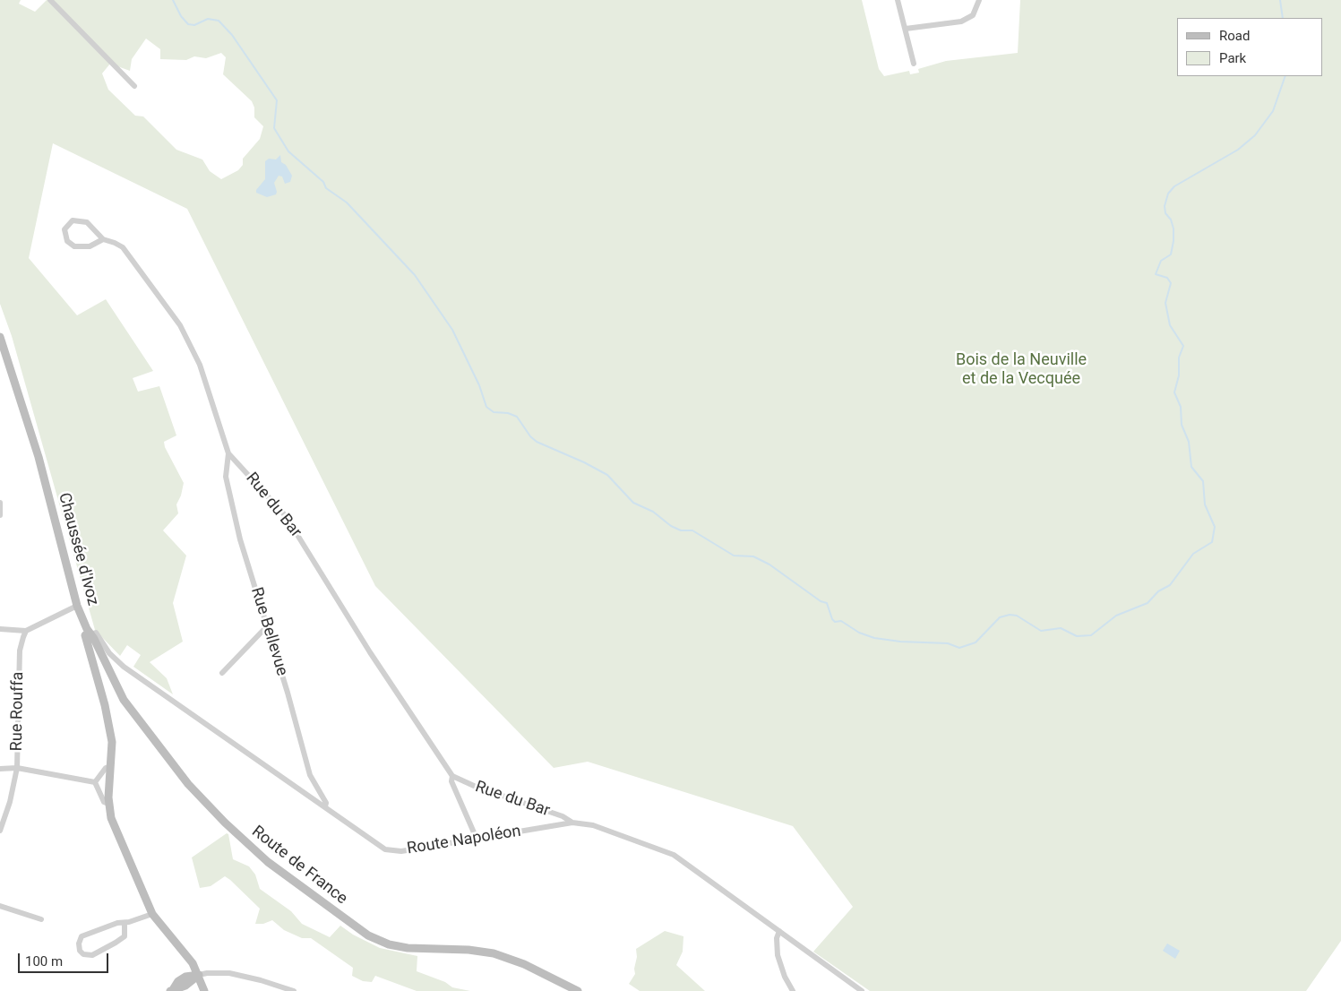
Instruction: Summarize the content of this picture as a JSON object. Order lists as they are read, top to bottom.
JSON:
{
  "streets": {
    "main road": ["Chaussée d'Ivoz", "Route de France"],
    "street": [
      "Rue du Bar",
      "Rue Bellevue",
      "Rue Rouffa",
      "Route Napoléon"
    ]
  },
  "crossings": [
    ["Rue du Bar", "Rue Bellevue"],
    ["Rue du Bar", "Route Napoléon"],
    ["Chaussée d'Ivoz", "Rue Rouffa"],
    ["Chaussée d'Ivoz", "Route Napoléon"],
    ["Chaussée d'Ivoz", "Route de France"],
    ["Rue Bellevue", "Route Napoléon"],
    ["Route Napoléon", "Route de France"]
  ],
  "parks": ["Bois de la Neuville et de la Vecquée"],
  "legend": ["Road", "Park"],
  "scale_bar": "100 m"
}
